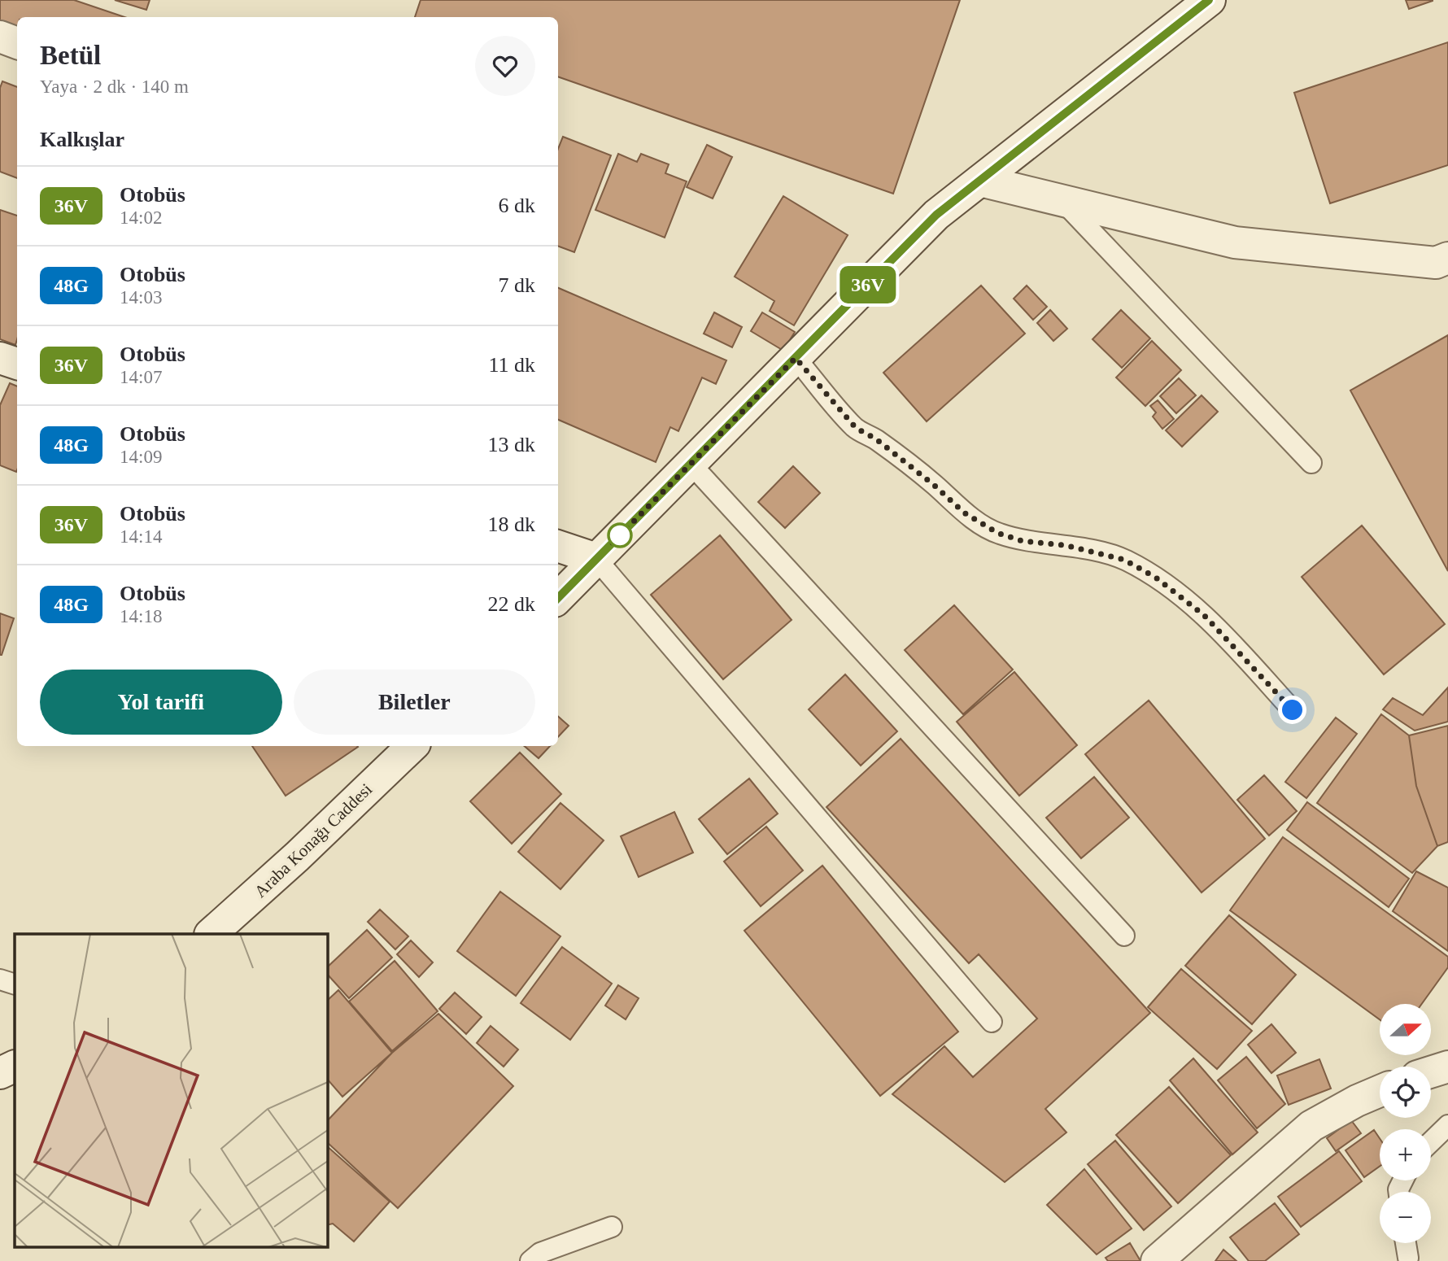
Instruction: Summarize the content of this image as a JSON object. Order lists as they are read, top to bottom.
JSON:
{
  "streets": {
    "main road": ["Araba Konağı Caddesi"]
  },
  "lines": ["bus line 36V"],
  "north": "right",
  "page": {
    "on_map": "36V",
    "heading": [
      ["Betül", "Yaya · 2 dk · 140 m"],
      "Kalkışlar"
    ],
    "list": [
      {
        "mark": "36V",
        "name": "Otobüs",
        "note": "14:02",
        "value": "6 dk"
      },
      {
        "mark": "48G",
        "name": "Otobüs",
        "note": "14:03",
        "value": "7 dk"
      },
      {
        "mark": "36V",
        "name": "Otobüs",
        "note": "14:07",
        "value": "11 dk"
      },
      {
        "mark": "48G",
        "name": "Otobüs",
        "note": "14:09",
        "value": "13 dk"
      },
      {
        "mark": "36V",
        "name": "Otobüs",
        "note": "14:14",
        "value": "18 dk"
      },
      {
        "mark": "48G",
        "name": "Otobüs",
        "note": "14:18",
        "value": "22 dk"
      }
    ],
    "buttons": ["Yol tarifi", "Biletler"],
    "map_buttons": ["+", "−"]
  }
}
